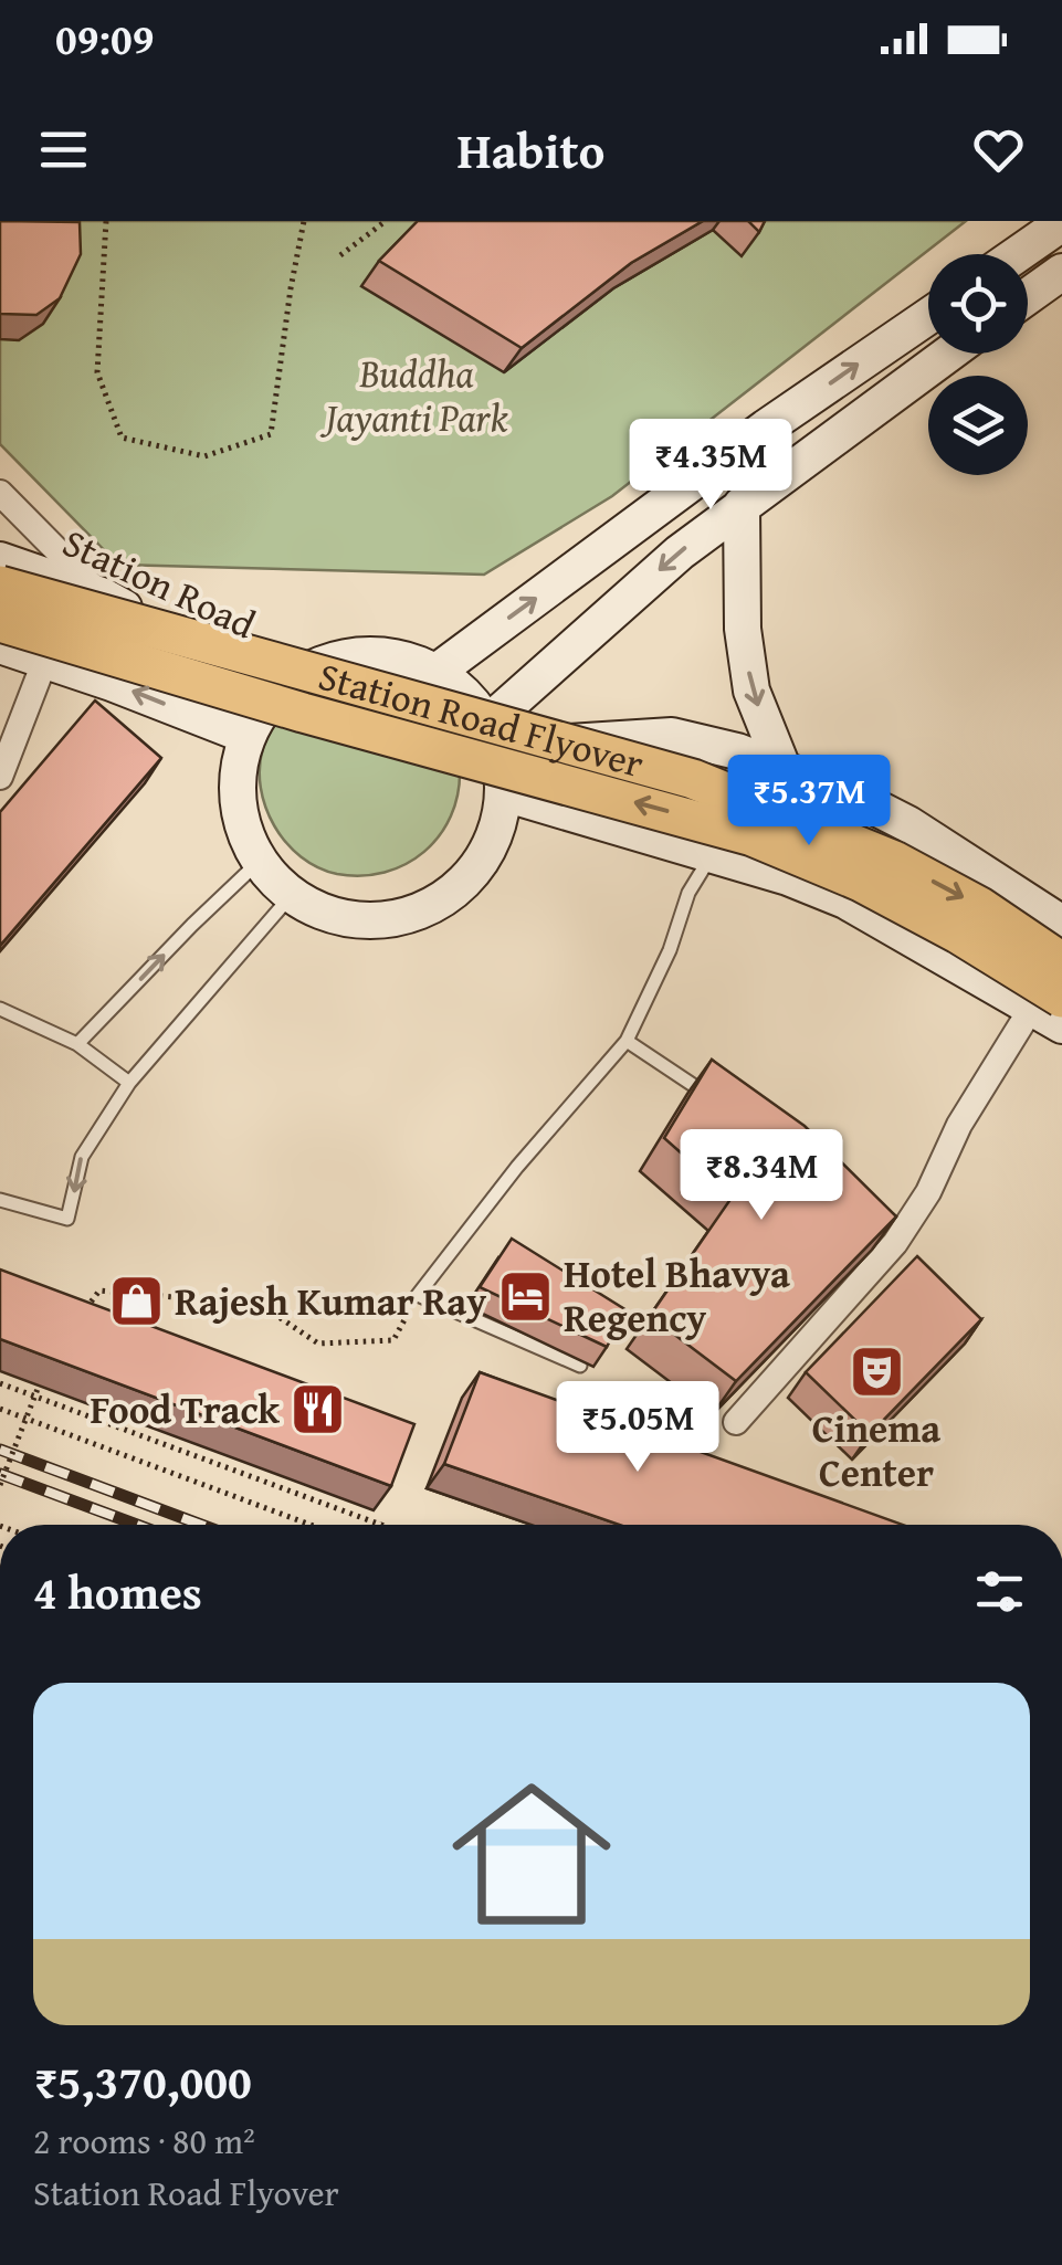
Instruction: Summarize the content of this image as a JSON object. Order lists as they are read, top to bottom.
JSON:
{
  "streets": {
    "main road": ["Station Road", "Station Road Flyover"]
  },
  "parks": ["Buddha Jayanti Park"],
  "places": {
    "hotel": ["Hotel Bhavya Regency"],
    "shop": ["Rajesh Kumar Ray"],
    "theatre": ["Cinema Center"],
    "restaurant": ["Food Track"]
  },
  "page": {
    "status": "09:09",
    "header": "Habito",
    "price": [
      "₹4.35M",
      "₹5.37M",
      "₹8.34M",
      "₹5.05M"
    ],
    "heading": "4 homes",
    "list": [
      {
        "name": "₹5,370,000",
        "note": "2 rooms · 80 m² · Station Road Flyover"
      }
    ]
  }
}
